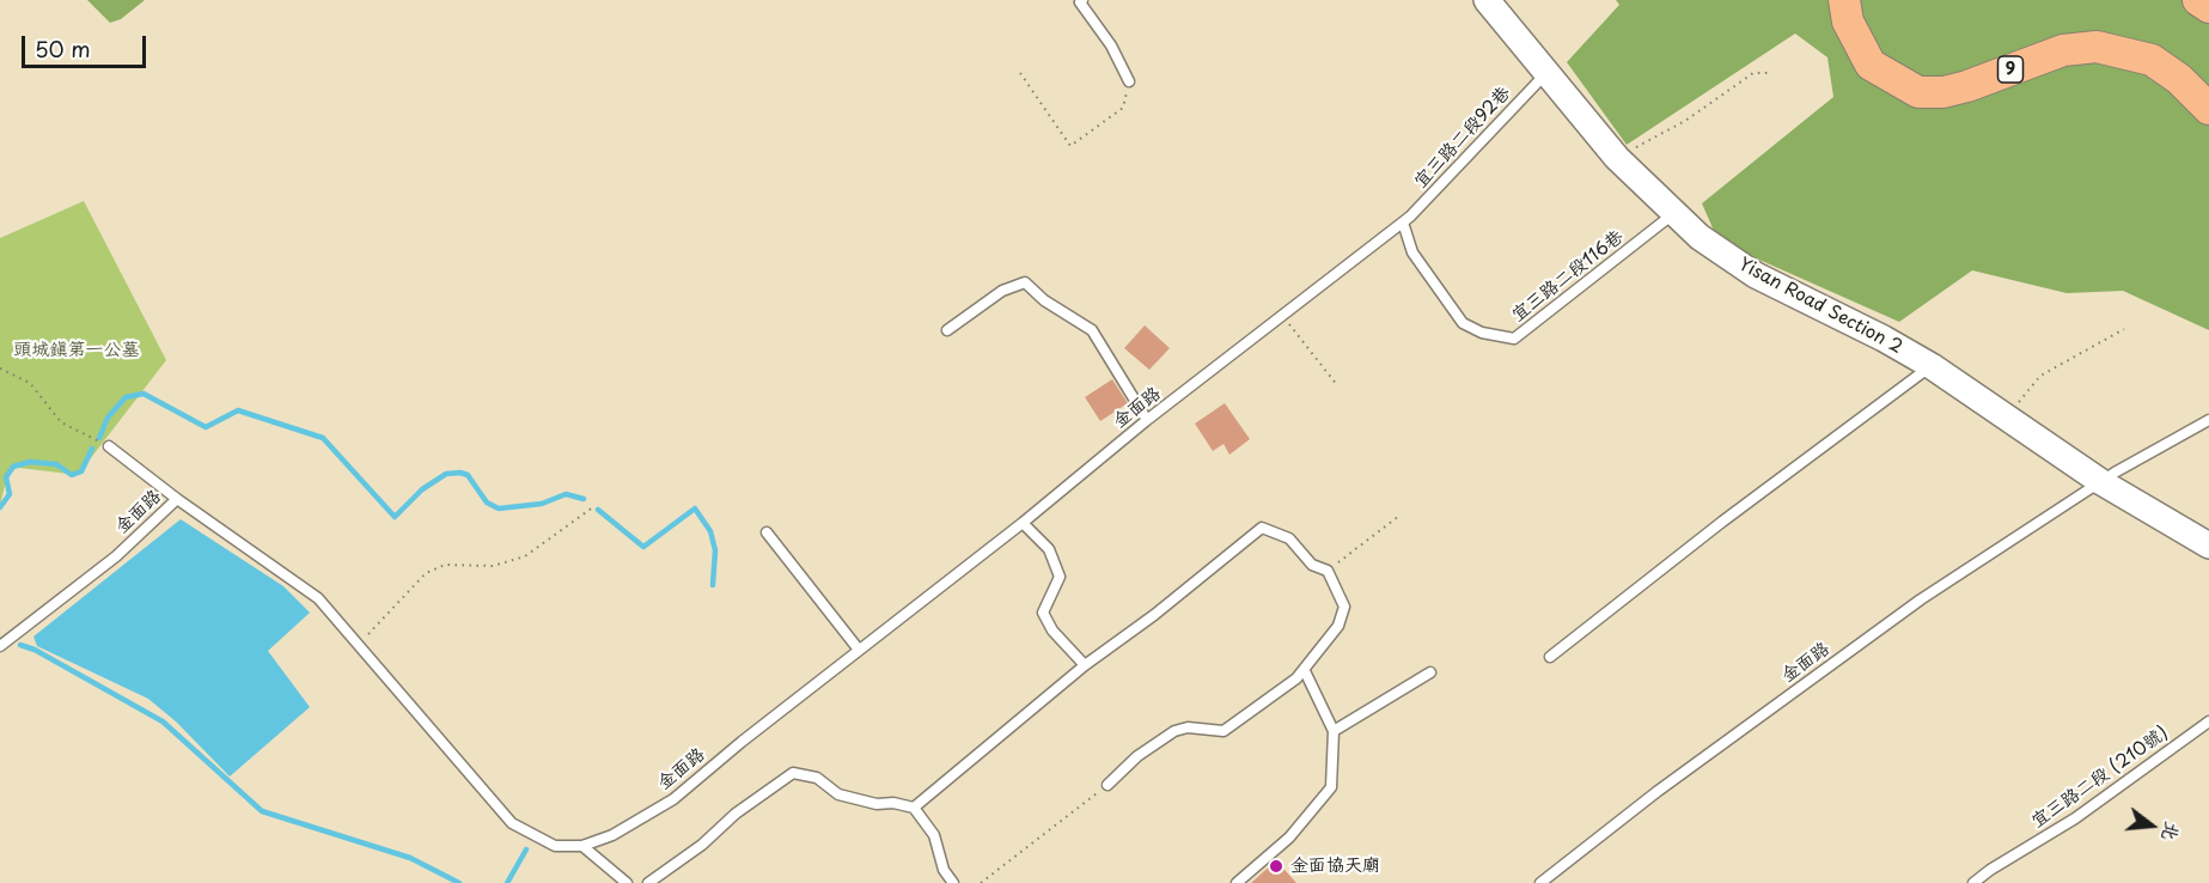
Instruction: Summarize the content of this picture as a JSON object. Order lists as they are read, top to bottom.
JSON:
{
  "streets": {
    "main road": ["9"],
    "street": ["Yisan Road Section 2"],
    "lane": [
      "宜三路二段92巷",
      "宜三路二段116巷",
      "金面路",
      "宜三路二段 (210號)"
    ]
  },
  "crossings": [
    ["宜三路二段92巷", "宜三路二段116巷"],
    ["宜三路二段92巷", "Yisan Road Section 2"],
    ["宜三路二段92巷", "金面路"],
    ["宜三路二段116巷", "Yisan Road Section 2"],
    ["宜三路二段116巷", "金面路"],
    ["Yisan Road Section 2", "金面路"]
  ],
  "parks": ["頭城鎮第一公墓"],
  "places": ["金面協天廟"],
  "scale_bar": "50 m",
  "north": "right"
}
